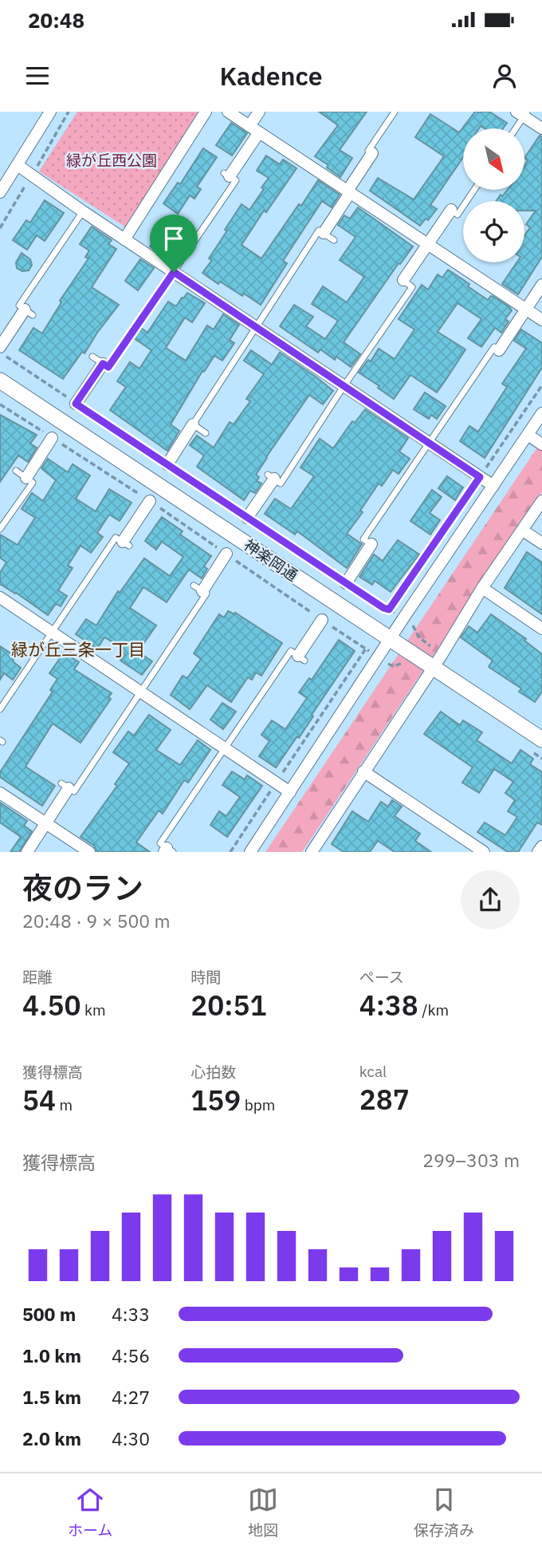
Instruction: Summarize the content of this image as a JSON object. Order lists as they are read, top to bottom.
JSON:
{
  "streets": {
    "street": ["神楽岡通"]
  },
  "districts": ["緑が丘三条一丁目"],
  "parks": ["緑が丘西公園"],
  "north": "bottom right",
  "page": {
    "status": "20:48",
    "header": "Kadence",
    "heading": ["夜のラン", "20:48 · 9 × 500 m"],
    "stats": [
      ["距離", "4.50 km"],
      ["時間", "20:51"],
      ["ペース", "4:38 /km"],
      ["獲得標高", "54 m"],
      ["心拍数", "159 bpm"],
      ["kcal", "287"]
    ],
    "chart": ["獲得標高", "299–303 m"],
    "list": [
      {
        "name": "500 m",
        "note": "4:33"
      },
      {
        "name": "1.0 km",
        "note": "4:56"
      },
      {
        "name": "1.5 km",
        "note": "4:27"
      },
      {
        "name": "2.0 km",
        "note": "4:30"
      }
    ],
    "tabs": ["ホーム", "地図", "保存済み"]
  }
}
